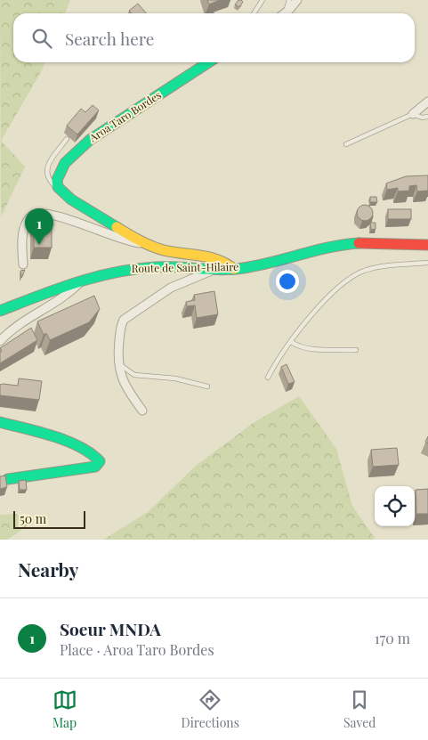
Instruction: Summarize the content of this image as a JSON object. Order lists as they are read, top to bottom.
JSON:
{
  "streets": {
    "street": ["Aroa Taro Bordes", "Route de Saint-Hilaire"]
  },
  "scale_bar": "50 m",
  "page": {
    "search": "Search here",
    "pins": "1",
    "scale": "50 m",
    "heading": "Nearby",
    "list": [
      {
        "mark": "1",
        "name": "Soeur MNDA",
        "note": "Place · Aroa Taro Bordes",
        "value": "170 m"
      }
    ],
    "nav": ["Map", "Directions", "Saved"]
  }
}
